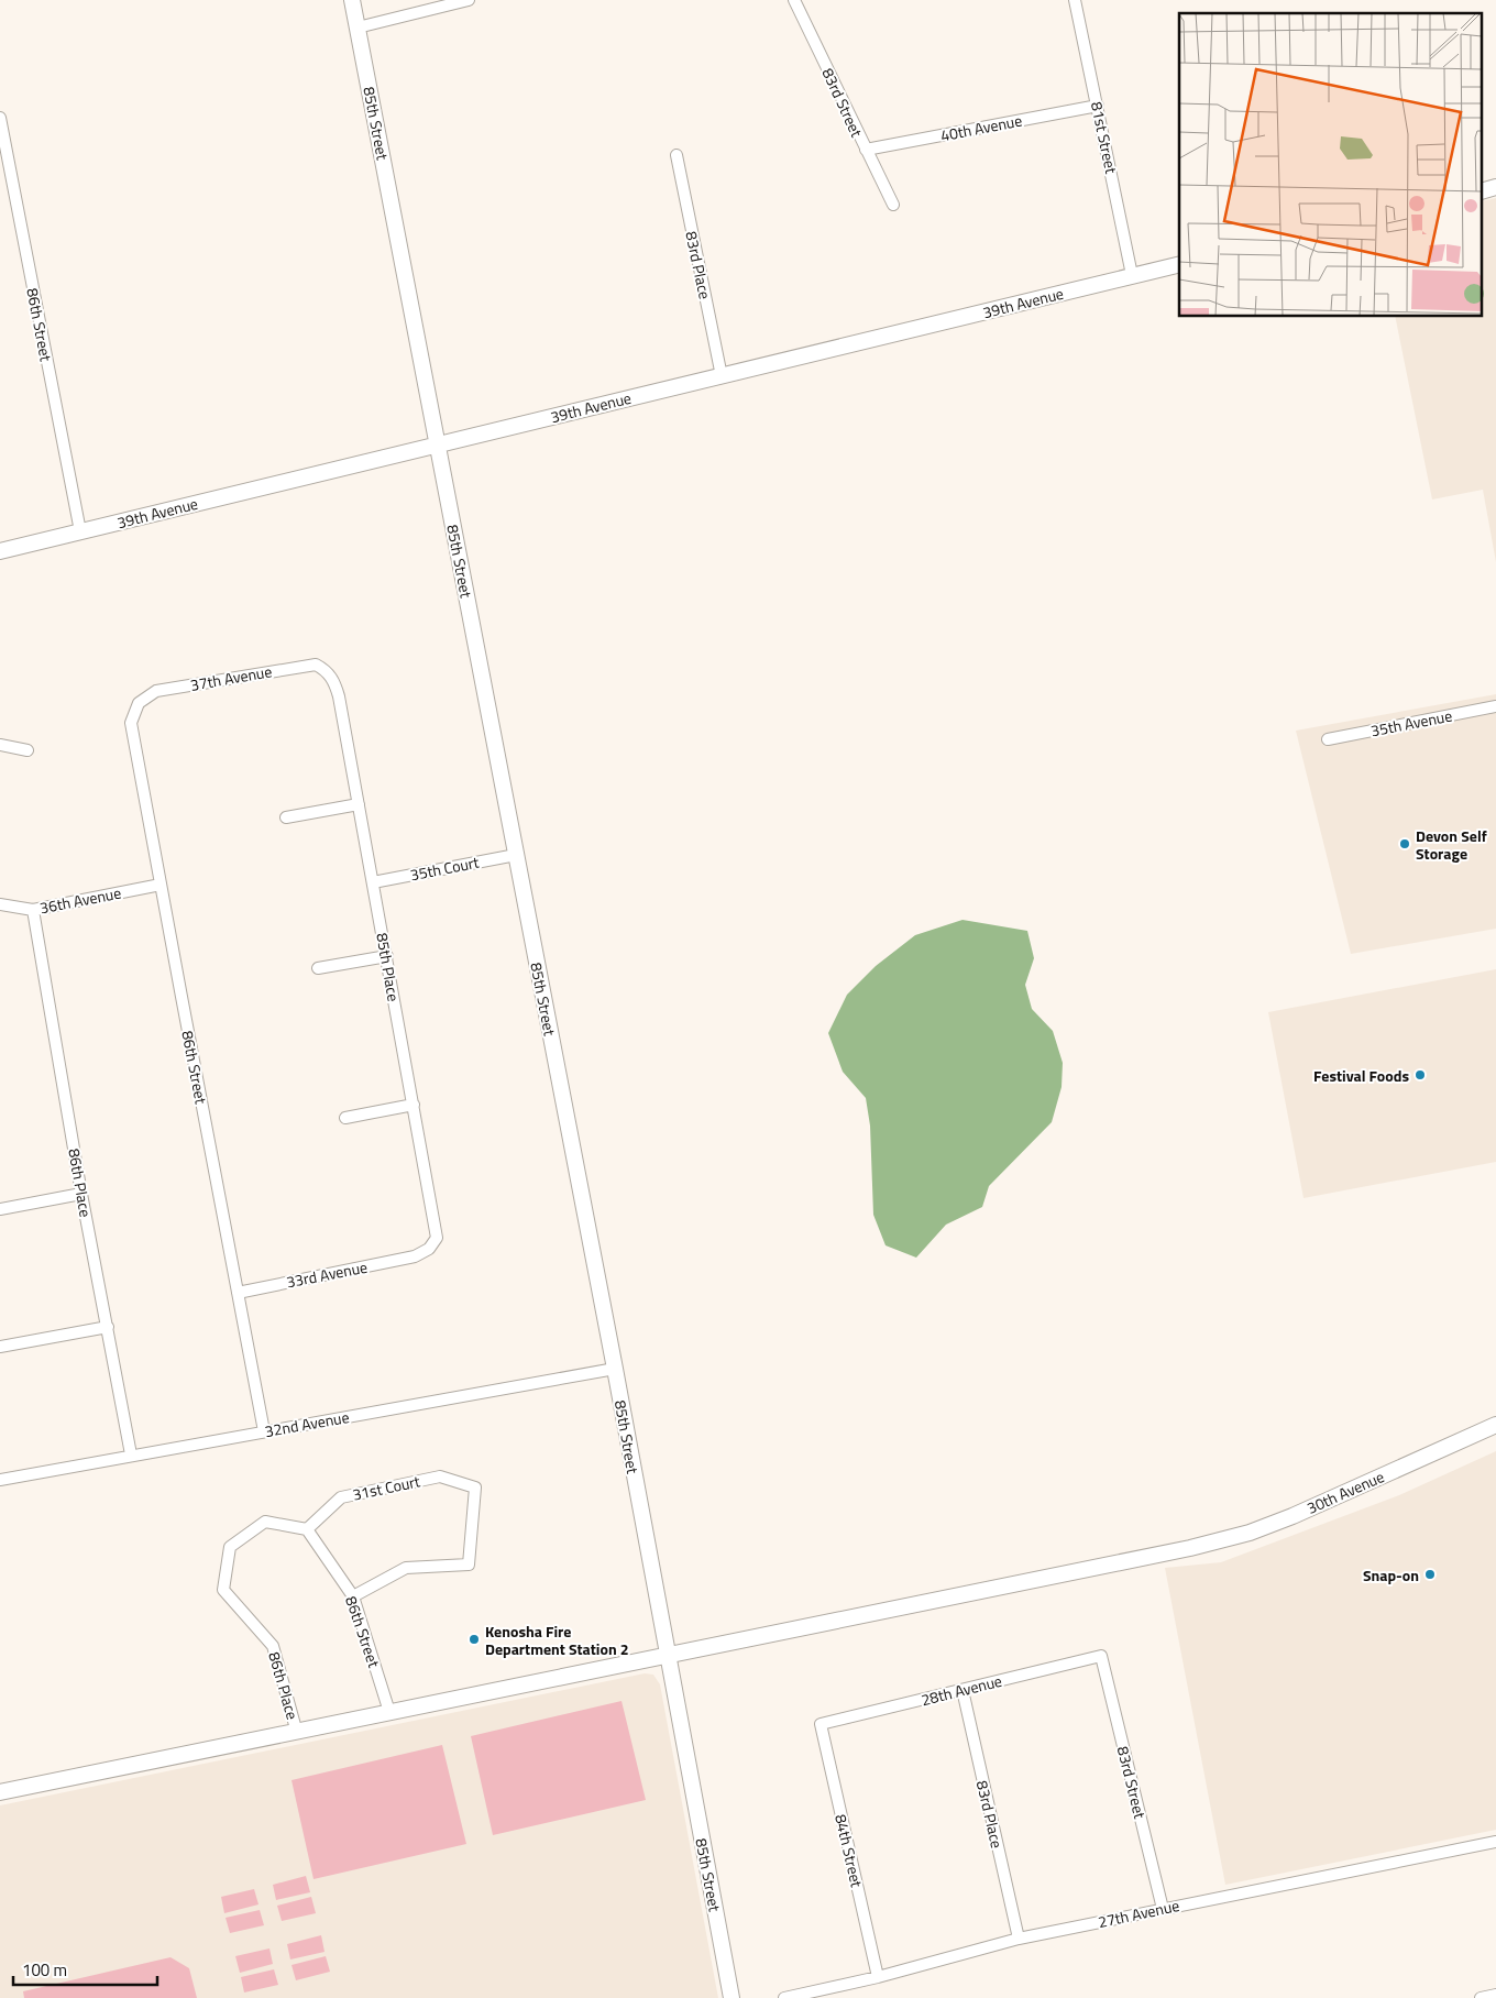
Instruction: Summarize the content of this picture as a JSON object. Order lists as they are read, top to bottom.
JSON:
{
  "streets": {
    "street": [
      "83rd Street",
      "85th Street",
      "40th Avenue",
      "81st Street",
      "83rd Place",
      "39th Avenue",
      "86th Street",
      "37th Avenue",
      "35th Avenue",
      "35th Court",
      "36th Avenue",
      "85th Place",
      "86th Place",
      "33rd Avenue",
      "32nd Avenue",
      "31st Court",
      "30th Avenue",
      "28th Avenue",
      "84th Street",
      "27th Avenue"
    ]
  },
  "crossings": [
    ["83rd Street", "40th Avenue"],
    ["83rd Street", "28th Avenue"],
    ["83rd Street", "27th Avenue"],
    ["85th Street", "39th Avenue"],
    ["85th Street", "35th Court"],
    ["85th Street", "32nd Avenue"],
    ["85th Street", "30th Avenue"],
    ["40th Avenue", "81st Street"],
    ["81st Street", "39th Avenue"],
    ["83rd Place", "39th Avenue"],
    ["83rd Place", "28th Avenue"],
    ["83rd Place", "27th Avenue"],
    ["39th Avenue", "86th Street"],
    ["86th Street", "37th Avenue"],
    ["86th Street", "36th Avenue"],
    ["86th Street", "86th Place"],
    ["86th Street", "33rd Avenue"],
    ["86th Street", "32nd Avenue"],
    ["86th Street", "31st Court"],
    ["86th Street", "30th Avenue"],
    ["37th Avenue", "85th Place"],
    ["35th Court", "85th Place"],
    ["36th Avenue", "86th Place"],
    ["85th Place", "33rd Avenue"],
    ["86th Place", "32nd Avenue"],
    ["86th Place", "31st Court"],
    ["86th Place", "30th Avenue"],
    ["28th Avenue", "84th Street"],
    ["84th Street", "27th Avenue"]
  ],
  "places": [
    "Devon Self Storage",
    "Festival Foods",
    "Snap-on",
    "Kenosha Fire Department Station 2"
  ],
  "scale_bar": "100 m"
}
